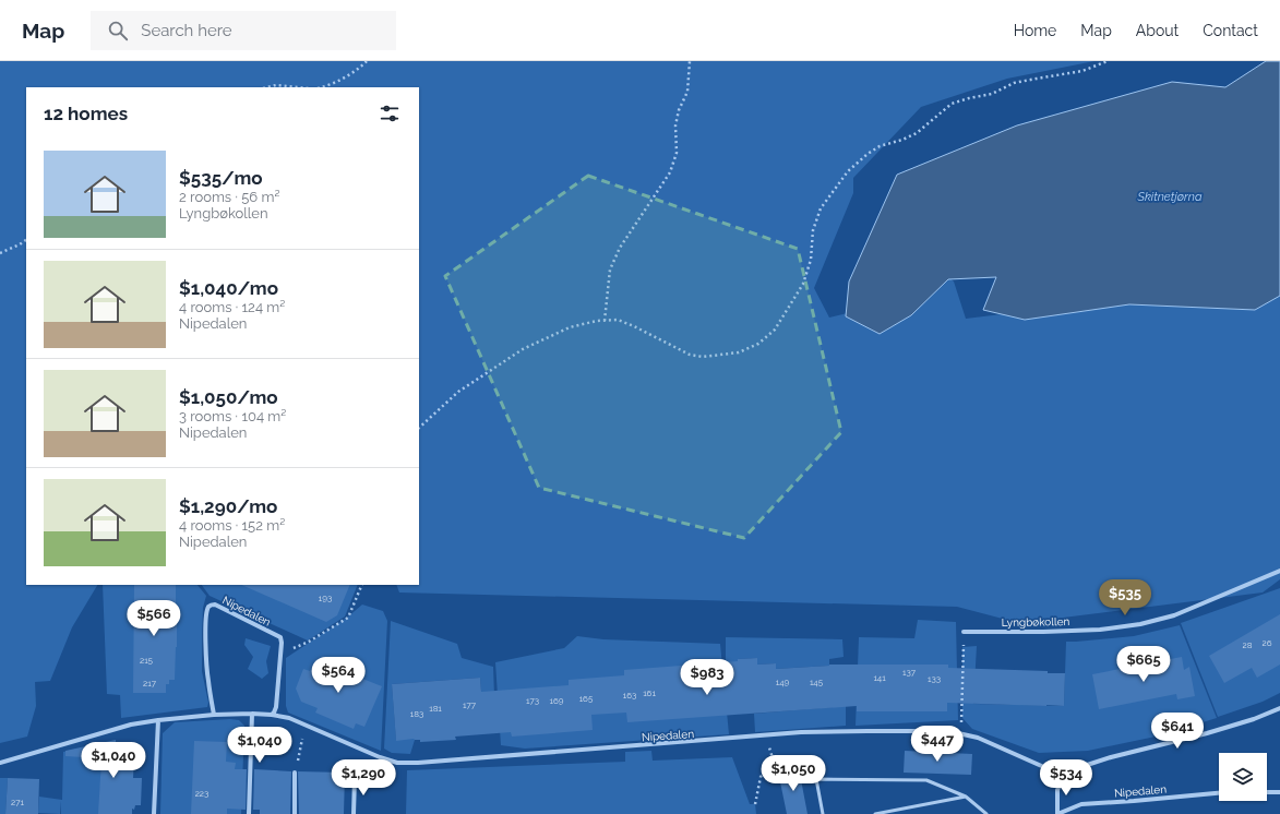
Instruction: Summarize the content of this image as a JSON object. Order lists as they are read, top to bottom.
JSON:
{
  "streets": {
    "street": ["Nipedalen", "Lyngbøkollen"]
  },
  "water": ["Skitnetjørna"],
  "house_numbers": [
    "193",
    "26",
    "28",
    "215",
    "137",
    "141",
    "133",
    "149",
    "145",
    "217",
    "161",
    "163",
    "165",
    "173",
    "169",
    "177",
    "181",
    "183",
    "223",
    "271"
  ],
  "page": {
    "header": "Map",
    "search": "Search here",
    "nav": [
      "Home",
      "Map",
      "About",
      "Contact"
    ],
    "heading": "12 homes",
    "list": [
      {
        "name": "$535/mo",
        "note": "2 rooms · 56 m² · Lyngbøkollen"
      },
      {
        "name": "$1,040/mo",
        "note": "4 rooms · 124 m² · Nipedalen"
      },
      {
        "name": "$1,050/mo",
        "note": "3 rooms · 104 m² · Nipedalen"
      },
      {
        "name": "$1,290/mo",
        "note": "4 rooms · 152 m² · Nipedalen"
      }
    ],
    "price": [
      "$535",
      "$566",
      "$665",
      "$564",
      "$983",
      "$641",
      "$447",
      "$1,040",
      "$1,040",
      "$1,050",
      "$1,290",
      "$534"
    ]
  }
}
